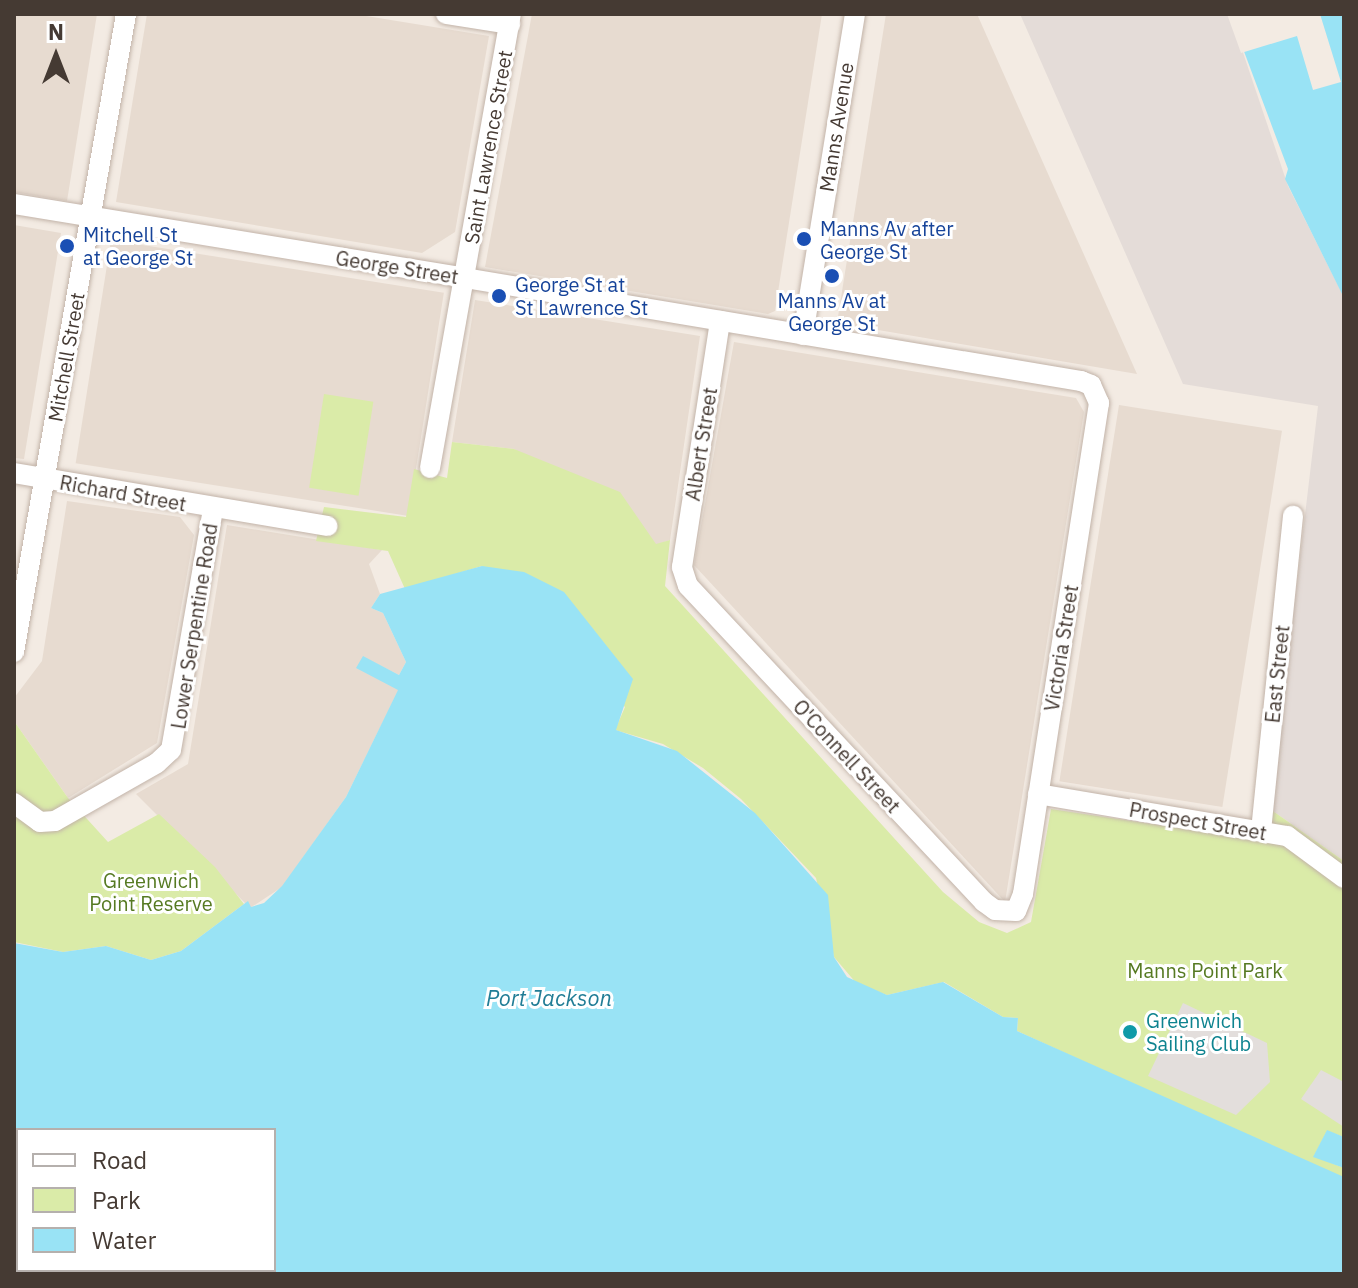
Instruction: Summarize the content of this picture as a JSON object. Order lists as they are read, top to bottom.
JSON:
{
  "streets": {
    "street": [
      "Manns Avenue",
      "Saint Lawrence Street",
      "George Street",
      "Mitchell Street",
      "Albert Street",
      "Richard Street",
      "Lower Serpentine Road",
      "Victoria Street",
      "East Street",
      "O'Connell Street",
      "Prospect Street"
    ]
  },
  "crossings": [
    ["Manns Avenue", "George Street"],
    ["Saint Lawrence Street", "George Street"],
    ["George Street", "Mitchell Street"],
    ["George Street", "Albert Street"],
    ["George Street", "Victoria Street"],
    ["Mitchell Street", "Richard Street"],
    ["Albert Street", "O'Connell Street"],
    ["Richard Street", "Lower Serpentine Road"],
    ["Victoria Street", "O'Connell Street"],
    ["Victoria Street", "Prospect Street"],
    ["East Street", "Prospect Street"]
  ],
  "water": ["Port Jackson"],
  "parks": ["Greenwich Point Reserve", "Manns Point Park"],
  "places": [
    "Manns Av after George St",
    "Mitchell St at George St",
    "Manns Av at George St",
    "George St at St Lawrence St",
    "Greenwich Sailing Club"
  ],
  "legend": ["Road", "Park", "Water"],
  "north": "top"
}
